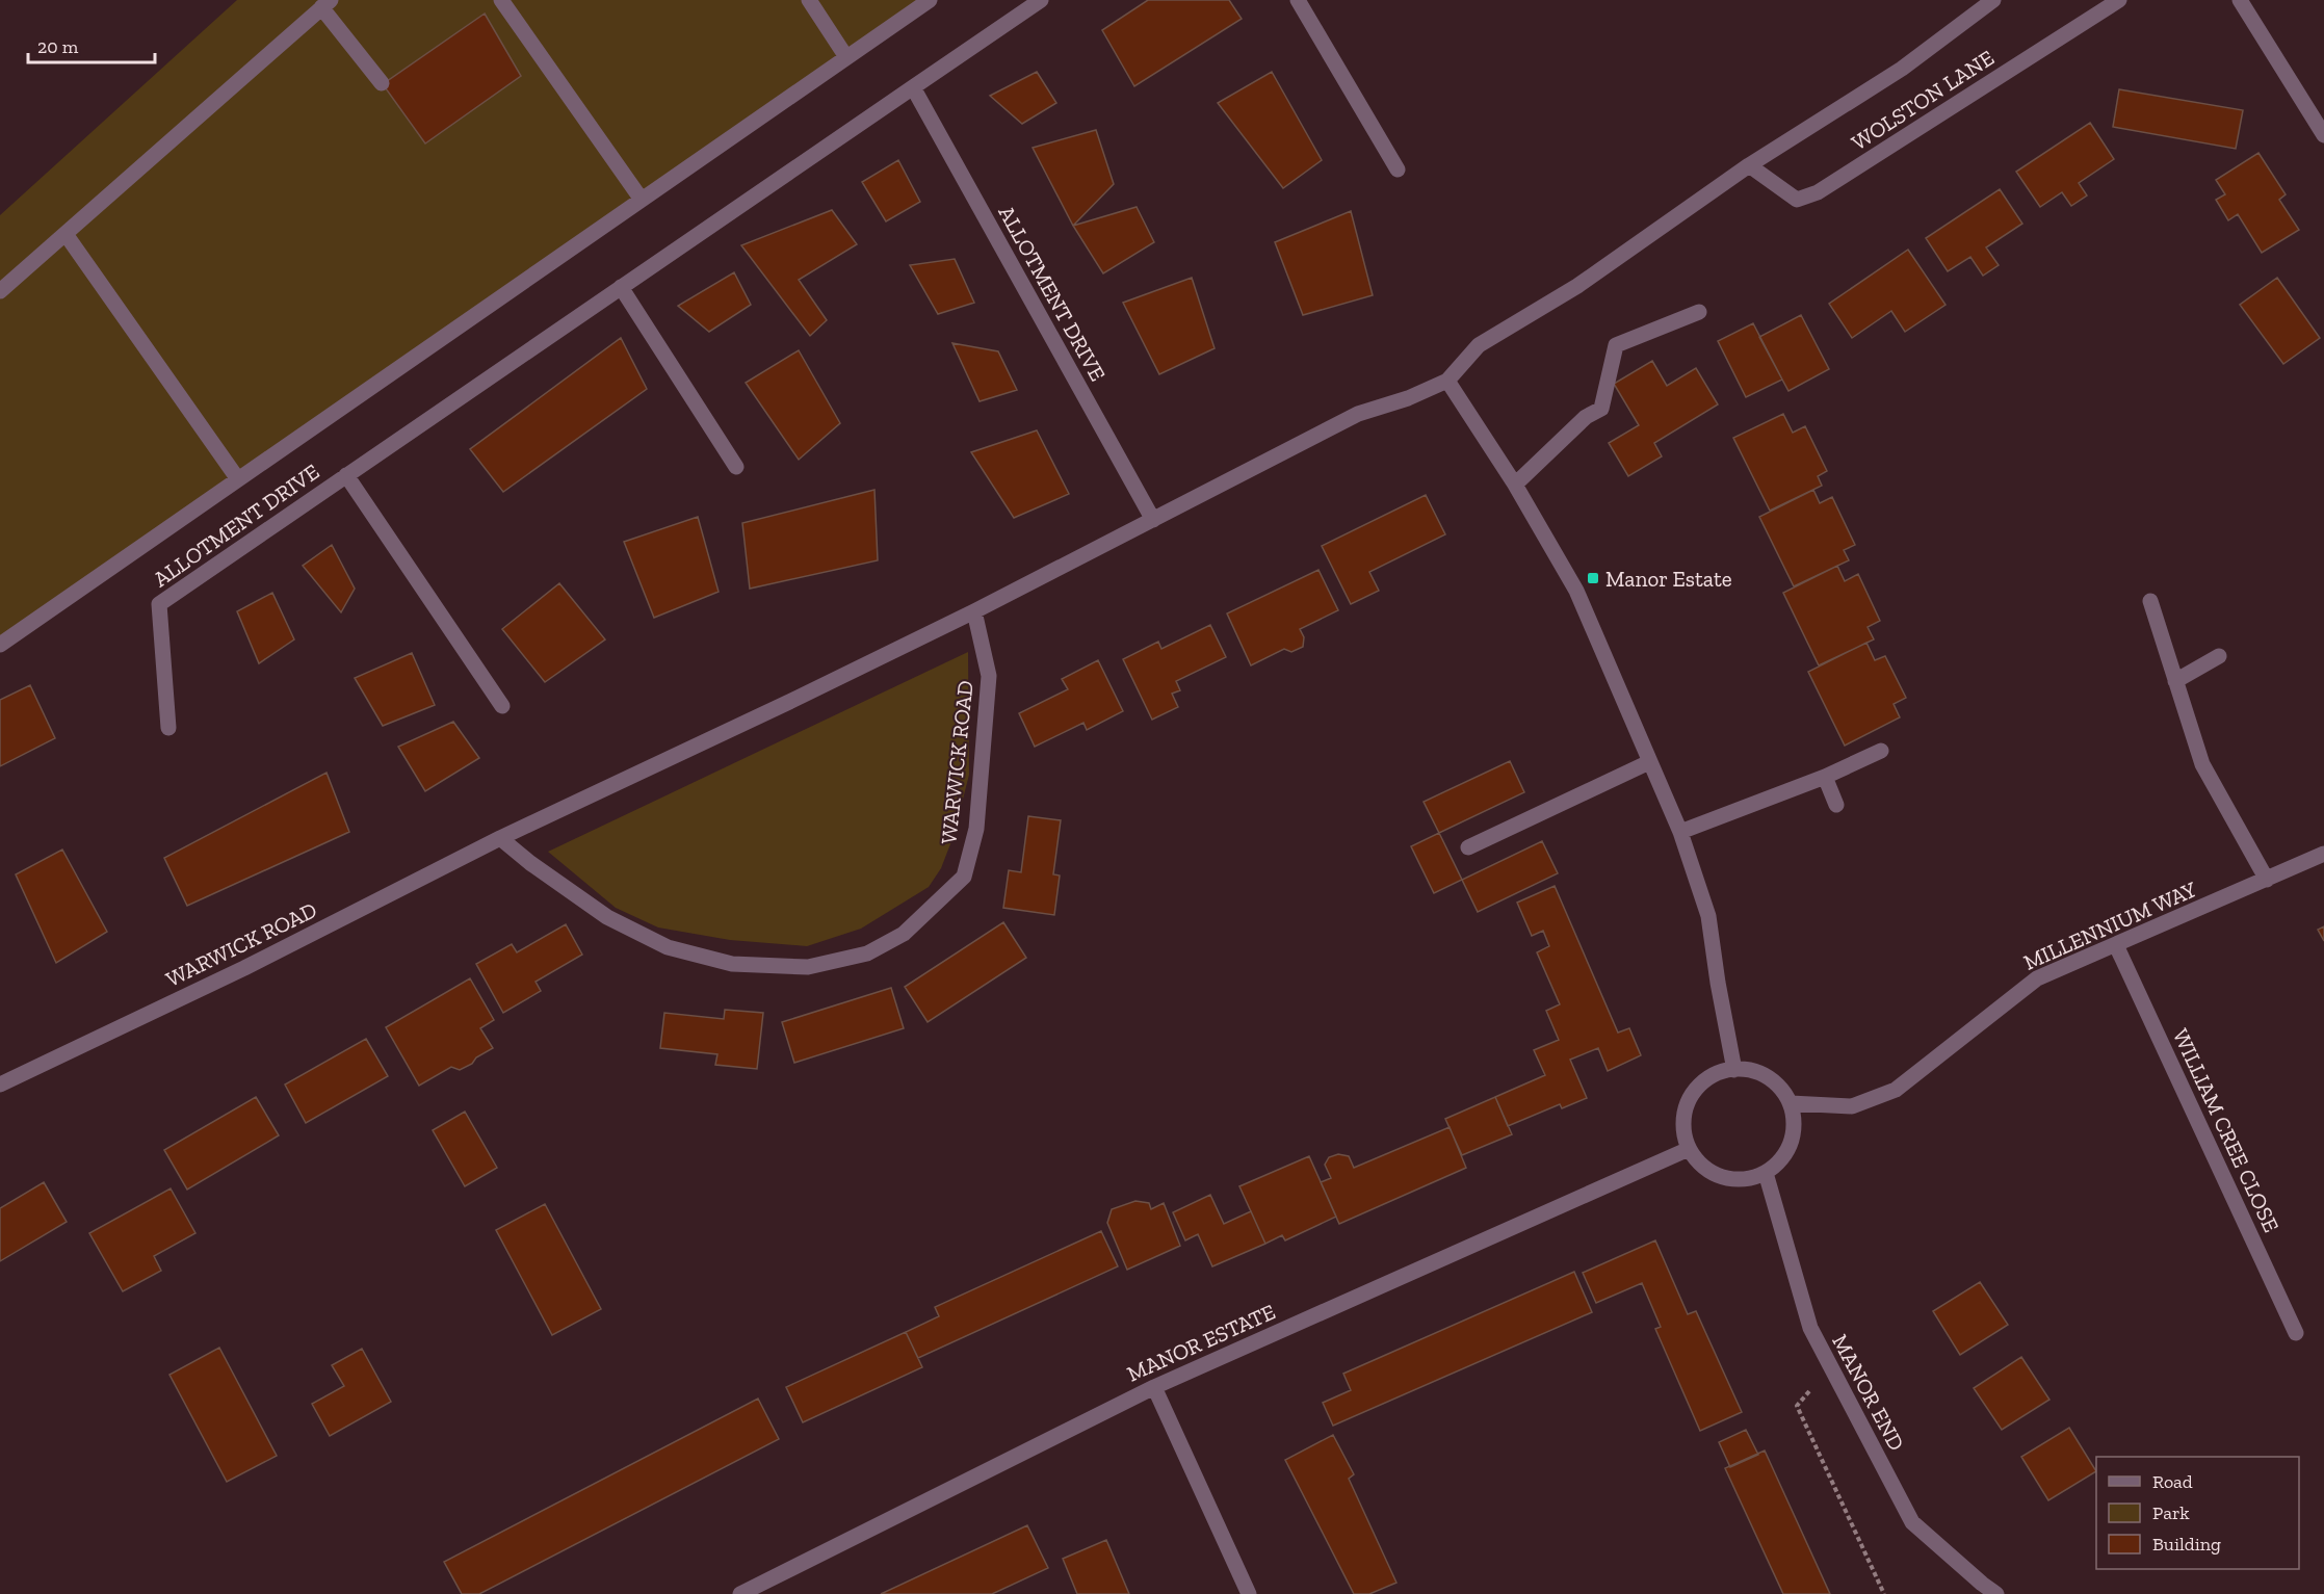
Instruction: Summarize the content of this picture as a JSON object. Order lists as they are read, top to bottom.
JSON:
{
  "streets": {
    "street": [
      "WOLSTON LANE",
      "ALLOTMENT DRIVE",
      "WARWICK ROAD",
      "MILLENNIUM WAY",
      "WILLIAM CREE CLOSE",
      "MANOR ESTATE",
      "MANOR END"
    ]
  },
  "crossings": [
    ["WOLSTON LANE", "WARWICK ROAD"],
    ["ALLOTMENT DRIVE", "WARWICK ROAD"],
    ["MILLENNIUM WAY", "WILLIAM CREE CLOSE"],
    ["MILLENNIUM WAY", "MANOR ESTATE"],
    ["MILLENNIUM WAY", "MANOR END"],
    ["MANOR ESTATE", "MANOR END"]
  ],
  "places": {
    "transit": ["Manor Estate"]
  },
  "legend": ["Road", "Park", "Building"],
  "scale_bar": "20 m"
}
